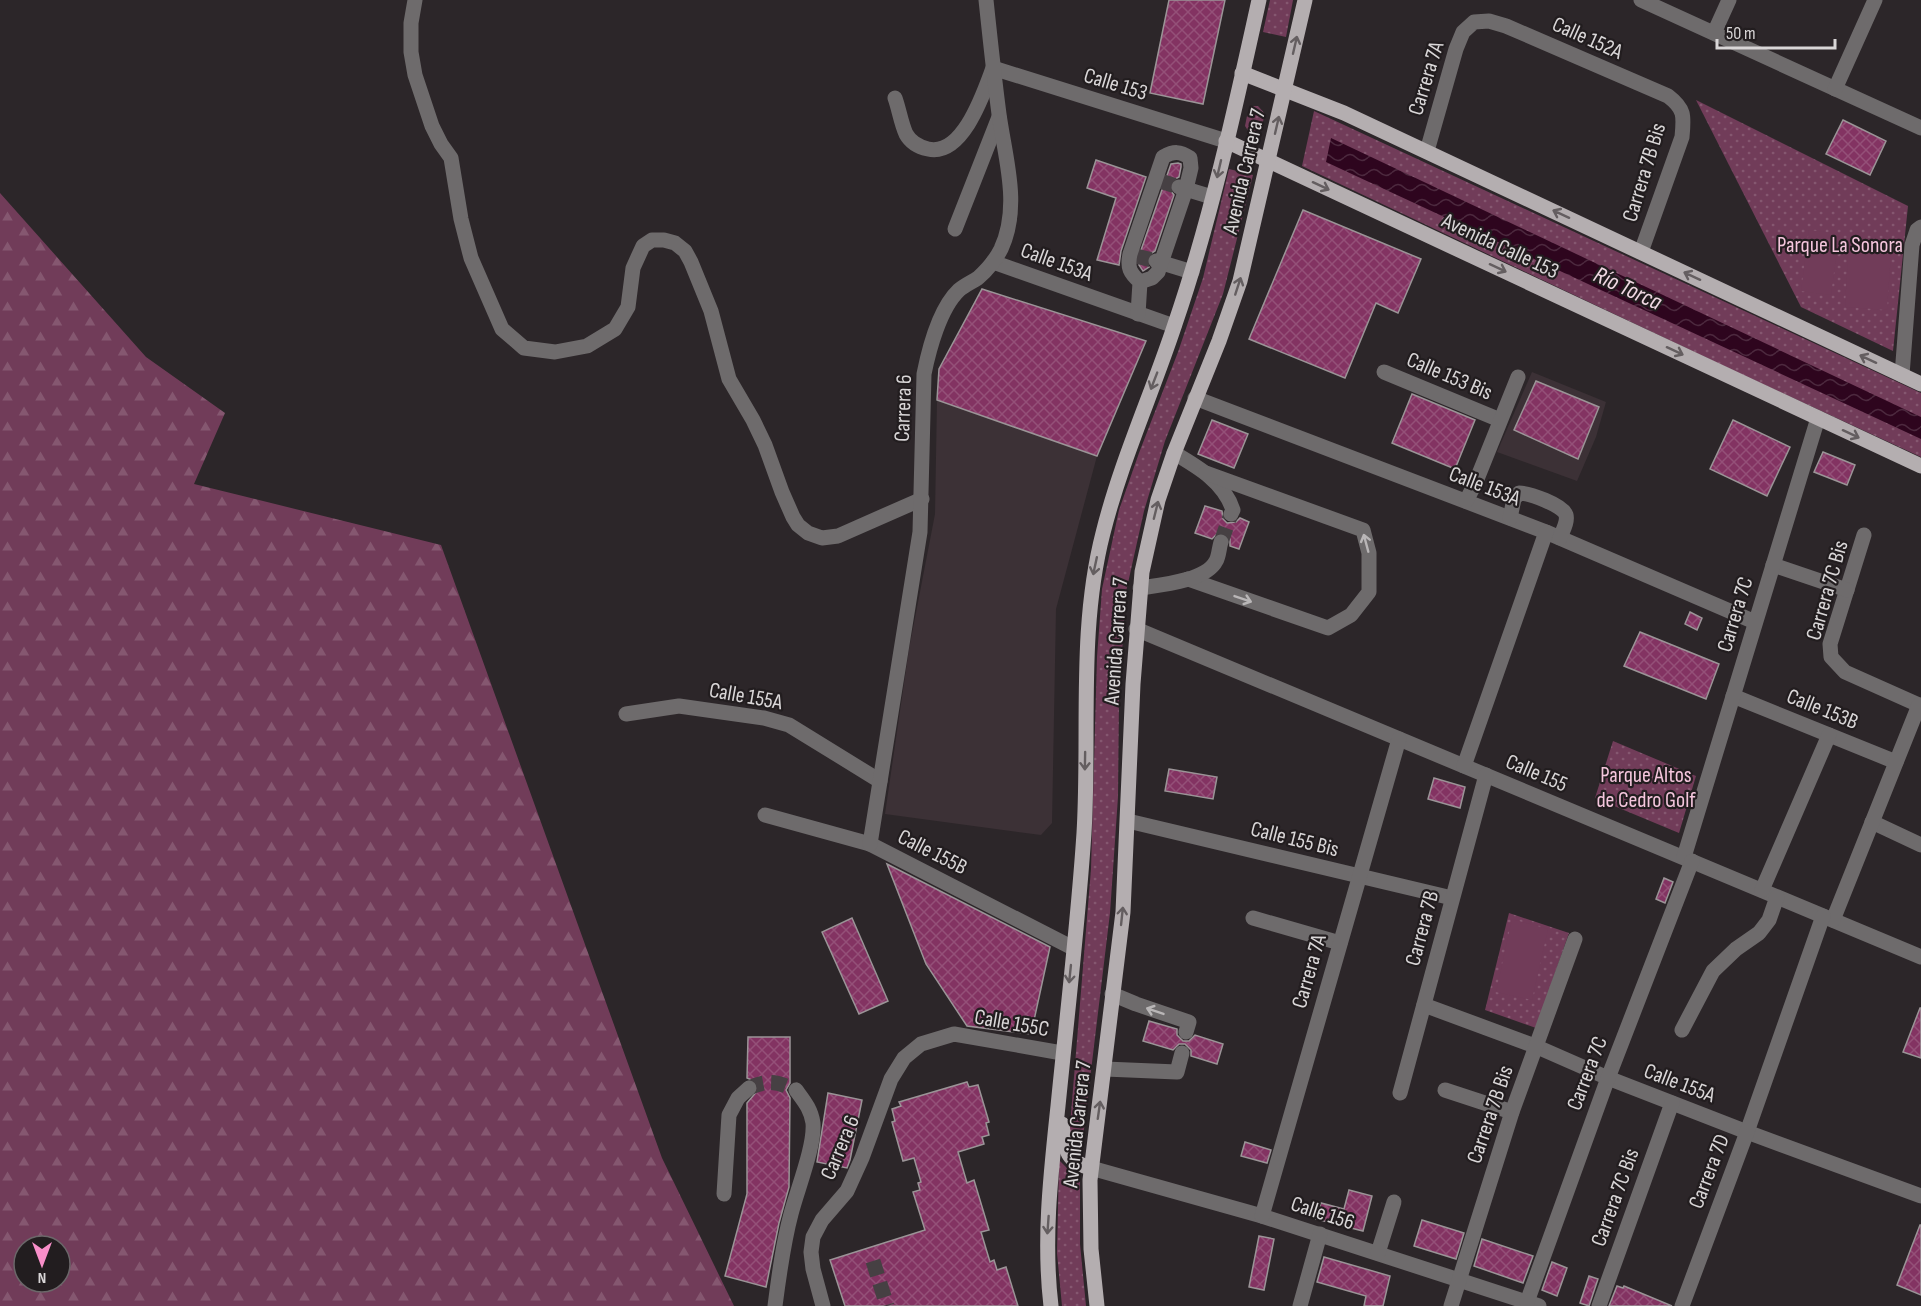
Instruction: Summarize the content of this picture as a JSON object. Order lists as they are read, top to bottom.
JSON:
{
  "streets": {
    "main road": ["Avenida Carrera 7", "Avenida Calle 153"],
    "street": [
      "Calle 152A",
      "Carrera 7A",
      "Calle 153",
      "Carrera 7B Bis",
      "Calle 153A",
      "Calle 153 Bis",
      "Carrera 6",
      "Carrera 7C Bis",
      "Carrera 7C",
      "Calle 155A",
      "Calle 153B",
      "Calle 155",
      "Calle 155 Bis",
      "Calle 155B",
      "Carrera 7B",
      "Calle 155C",
      "Carrera 7D",
      "Calle 156"
    ]
  },
  "crossings": [
    ["Calle 152A", "Carrera 7A"],
    ["Calle 152A", "Carrera 7B Bis"],
    ["Carrera 7A", "Calle 155"],
    ["Carrera 7A", "Calle 155 Bis"],
    ["Carrera 7A", "Calle 156"],
    ["Calle 153", "Avenida Carrera 7"],
    ["Calle 153", "Avenida Calle 153"],
    ["Calle 153", "Carrera 6"],
    ["Avenida Carrera 7", "Avenida Calle 153"],
    ["Avenida Carrera 7", "Calle 153A"],
    ["Avenida Carrera 7", "Calle 155"],
    ["Avenida Carrera 7", "Calle 155 Bis"],
    ["Avenida Carrera 7", "Calle 155B"],
    ["Avenida Carrera 7", "Calle 155C"],
    ["Avenida Carrera 7", "Calle 156"],
    ["Carrera 7B Bis", "Calle 155A"],
    ["Carrera 7B Bis", "Calle 156"],
    ["Avenida Calle 153", "Carrera 7C"],
    ["Calle 153A", "Carrera 6"],
    ["Calle 153A", "Carrera 7C"],
    ["Carrera 6", "Calle 155A"],
    ["Carrera 6", "Calle 155B"],
    ["Carrera 6", "Calle 155C"],
    ["Carrera 7C Bis", "Calle 155A"],
    ["Carrera 7C Bis", "Carrera 7D"],
    ["Carrera 7C", "Calle 155A"],
    ["Carrera 7C", "Calle 153B"],
    ["Carrera 7C", "Calle 155"],
    ["Carrera 7C", "Calle 156"],
    ["Calle 155A", "Carrera 7B"],
    ["Calle 155A", "Carrera 7D"],
    ["Calle 153B", "Carrera 7D"],
    ["Calle 155", "Carrera 7B"],
    ["Calle 155", "Carrera 7D"],
    ["Calle 155 Bis", "Carrera 7B"]
  ],
  "water": ["Río Torca"],
  "parks": ["Parque La Sonora", "Parque Altos de Cedro Golf"],
  "scale_bar": "50 m",
  "north": "bottom"
}
